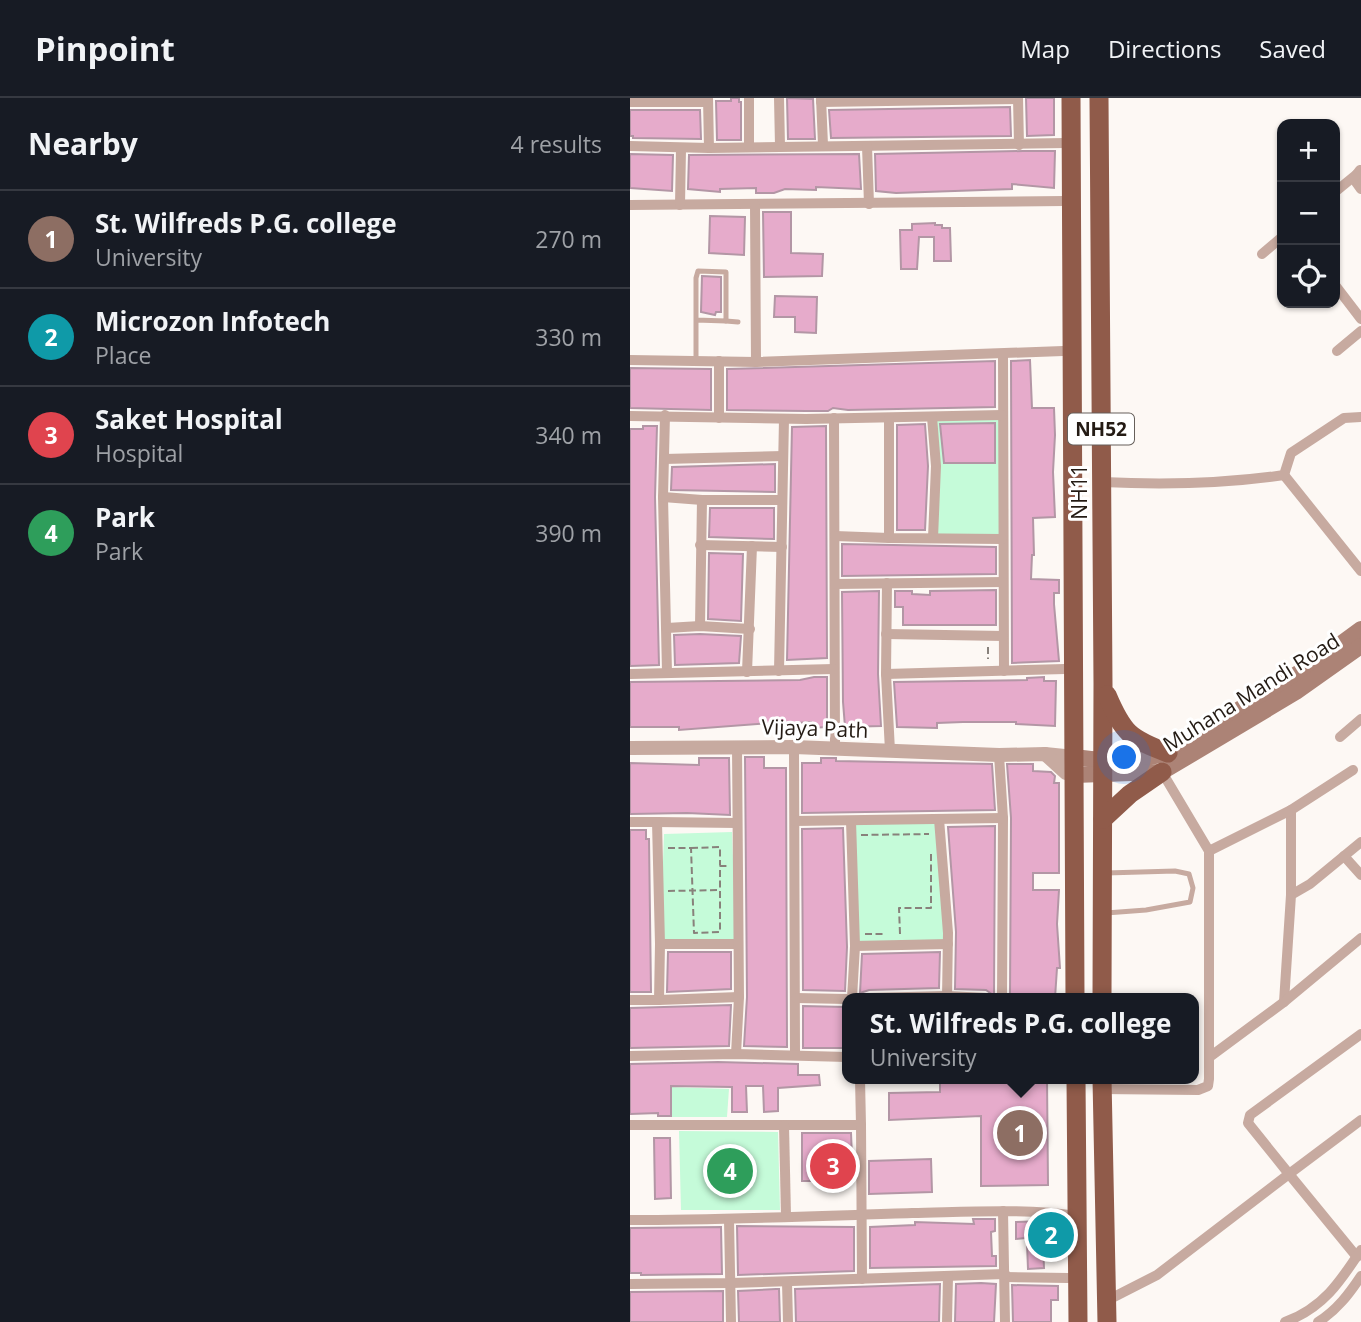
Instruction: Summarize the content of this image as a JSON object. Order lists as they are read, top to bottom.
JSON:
{
  "streets": {
    "highway": ["NH52", "NH11"],
    "main road": ["Muhana Mandi Road"],
    "street": ["Vijaya Path"]
  },
  "crossings": [
    ["NH52", "NH11"],
    ["NH52", "Vijaya Path"]
  ],
  "page": {
    "header": "Pinpoint",
    "nav": ["Map", "Directions", "Saved"],
    "heading": ["Nearby", "4 results"],
    "map_buttons": ["+", "−"],
    "list": [
      {
        "mark": "1",
        "name": "St. Wilfreds P.G. college",
        "note": "University",
        "value": "270 m"
      },
      {
        "mark": "2",
        "name": "Microzon Infotech",
        "note": "Place",
        "value": "330 m"
      },
      {
        "mark": "3",
        "name": "Saket Hospital",
        "note": "Hospital",
        "value": "340 m"
      },
      {
        "mark": "4",
        "name": "Park",
        "note": "Park",
        "value": "390 m"
      }
    ],
    "popup": ["St. Wilfreds P.G. college", "University"],
    "pins": [
      "1",
      "3",
      "4",
      "2"
    ]
  }
}
